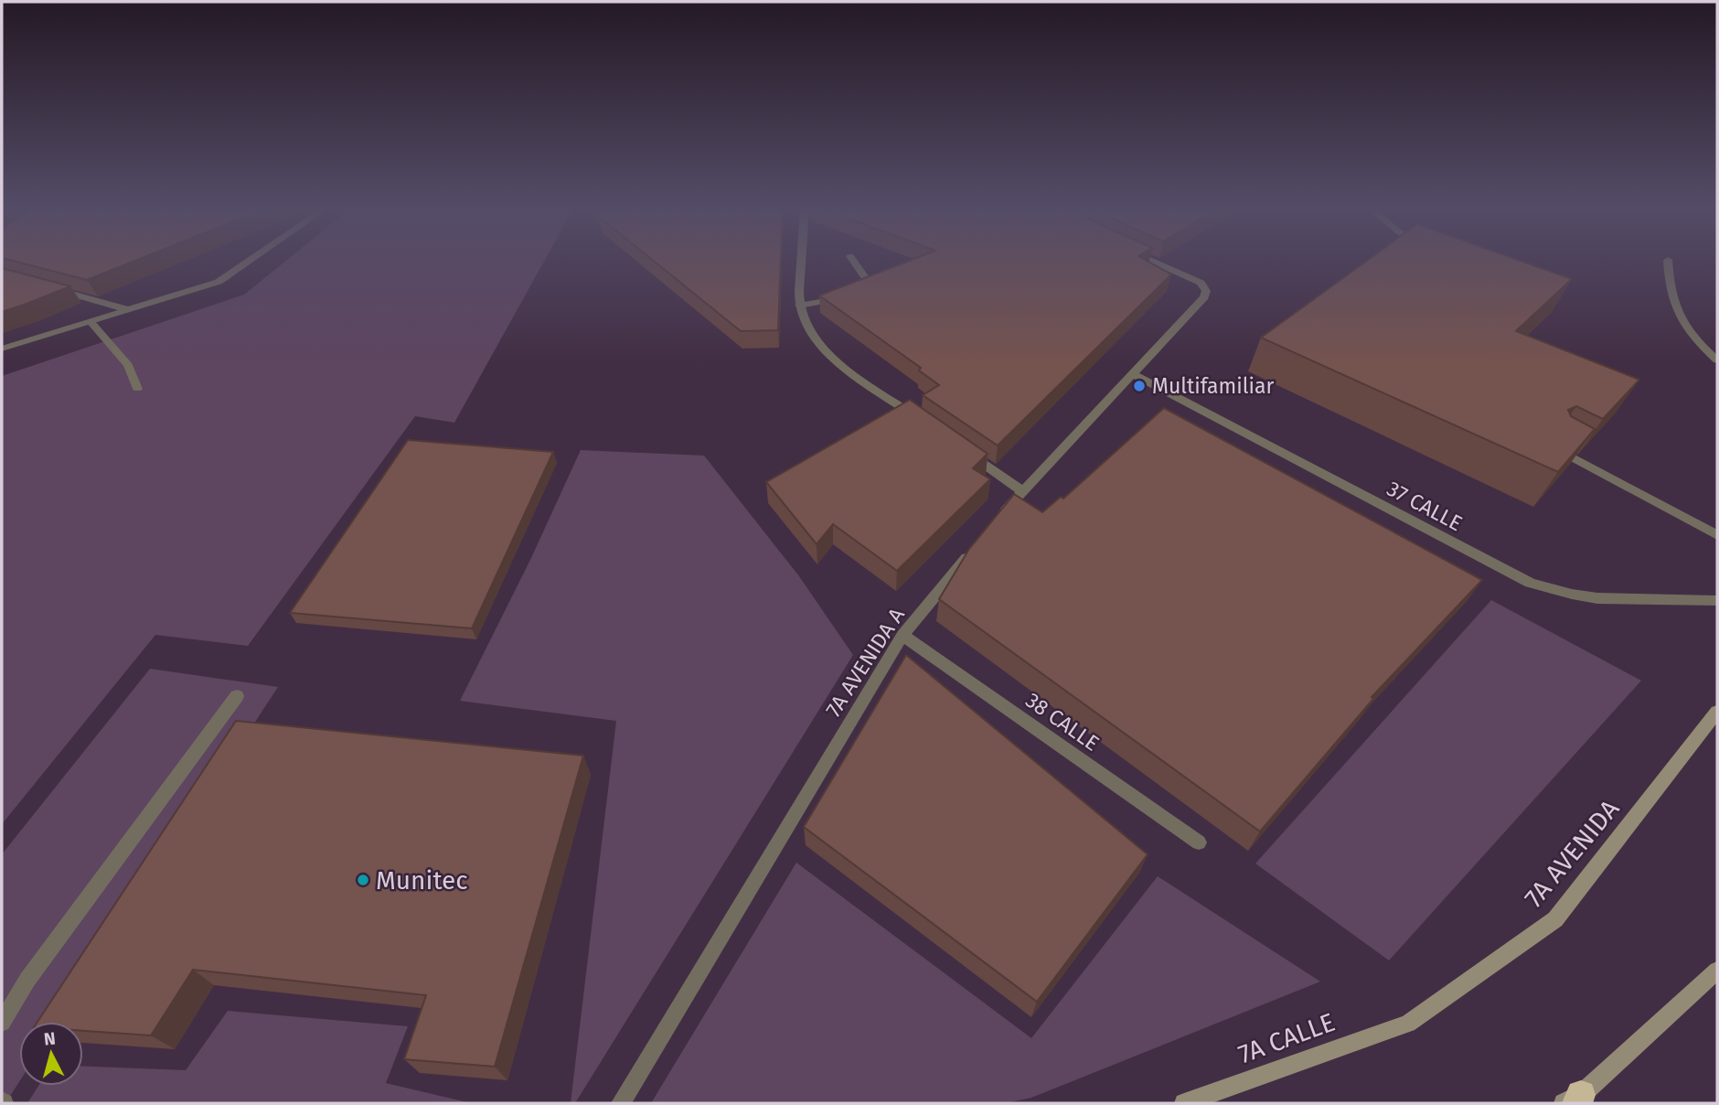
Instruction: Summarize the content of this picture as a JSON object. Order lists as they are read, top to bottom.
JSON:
{
  "streets": {
    "main road": ["7A AVENIDA", "7A CALLE"],
    "street": ["37 CALLE", "7A AVENIDA A", "38 CALLE"]
  },
  "crossings": [
    ["7A AVENIDA A", "38 CALLE"],
    ["7A AVENIDA", "7A CALLE"]
  ],
  "places": ["Multifamiliar", "Munitec"],
  "north": "top"
}
